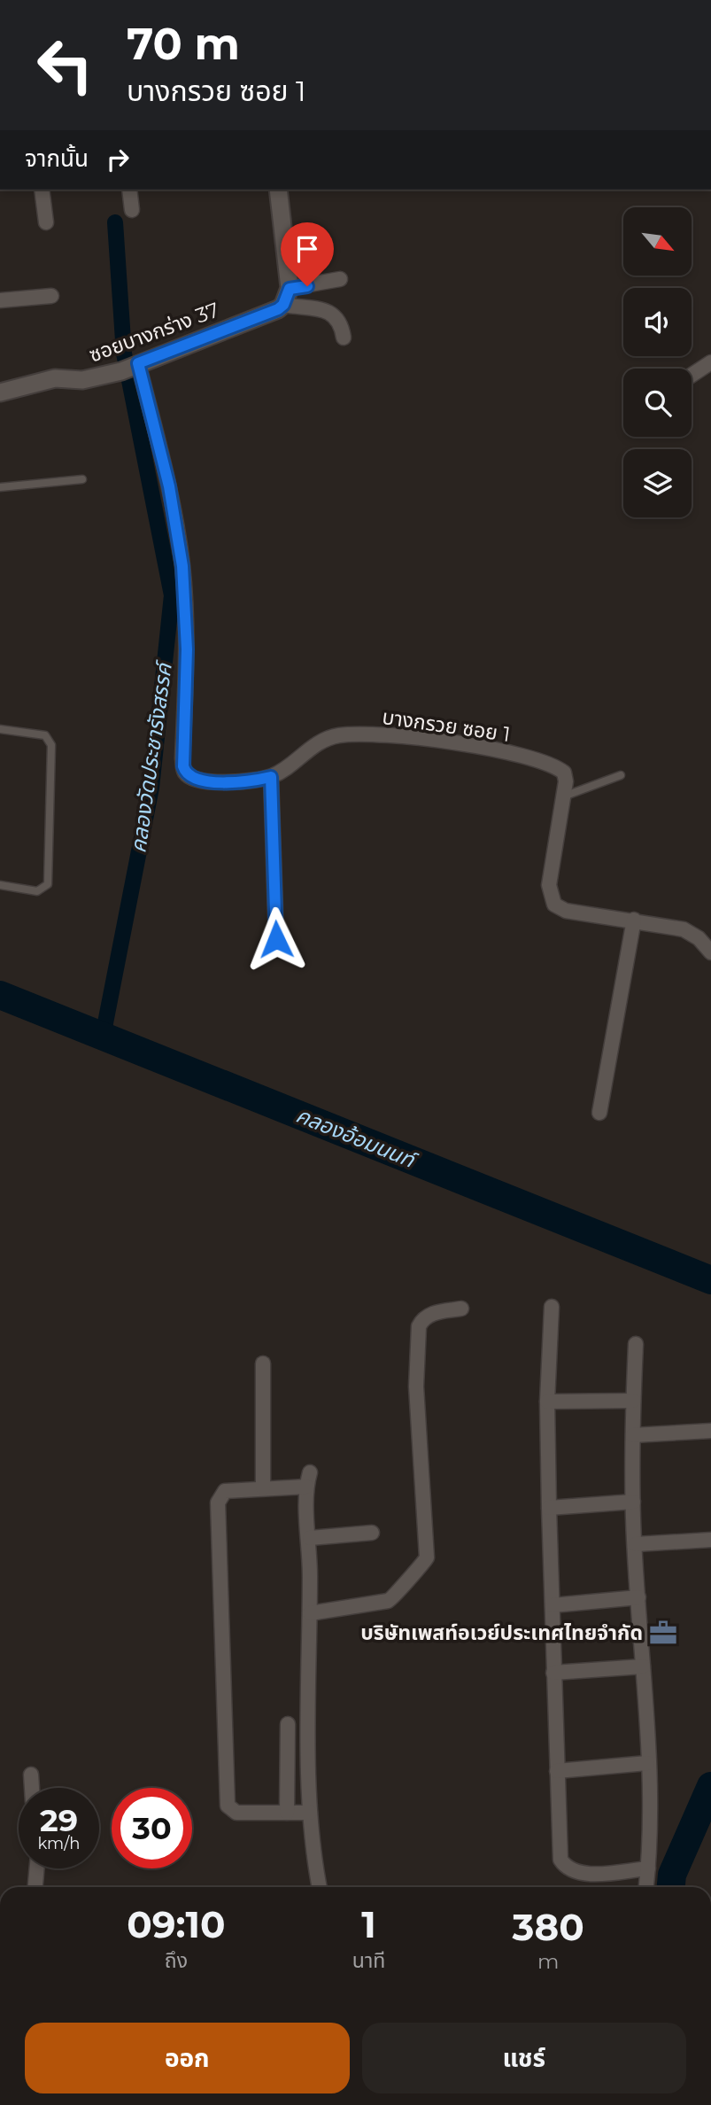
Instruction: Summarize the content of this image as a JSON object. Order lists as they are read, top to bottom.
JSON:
{
  "streets": {
    "street": ["ซอยบางกร่าง 37", "บางกรวย ซอย 1"]
  },
  "crossings": [
    ["ซอยบางกร่าง 37", "บางกรวย ซอย 1"]
  ],
  "water": ["คลองวัดประชารังสรรค์", "คลองอ้อมนนท์"],
  "places": {
    "office": ["บริษัทเพสท์อเวย์ประเทศไทยจำกัด"]
  },
  "north": "bottom right",
  "page": {
    "turn": ["70 m", "บางกรวย ซอย 1"],
    "then": "จากนั้น",
    "speed": "29 km/h",
    "limit": "30",
    "eta": [
      "09:10",
      "ถึง",
      "1",
      "นาที",
      "380",
      "m"
    ],
    "buttons": ["ออก", "แชร์"]
  }
}
